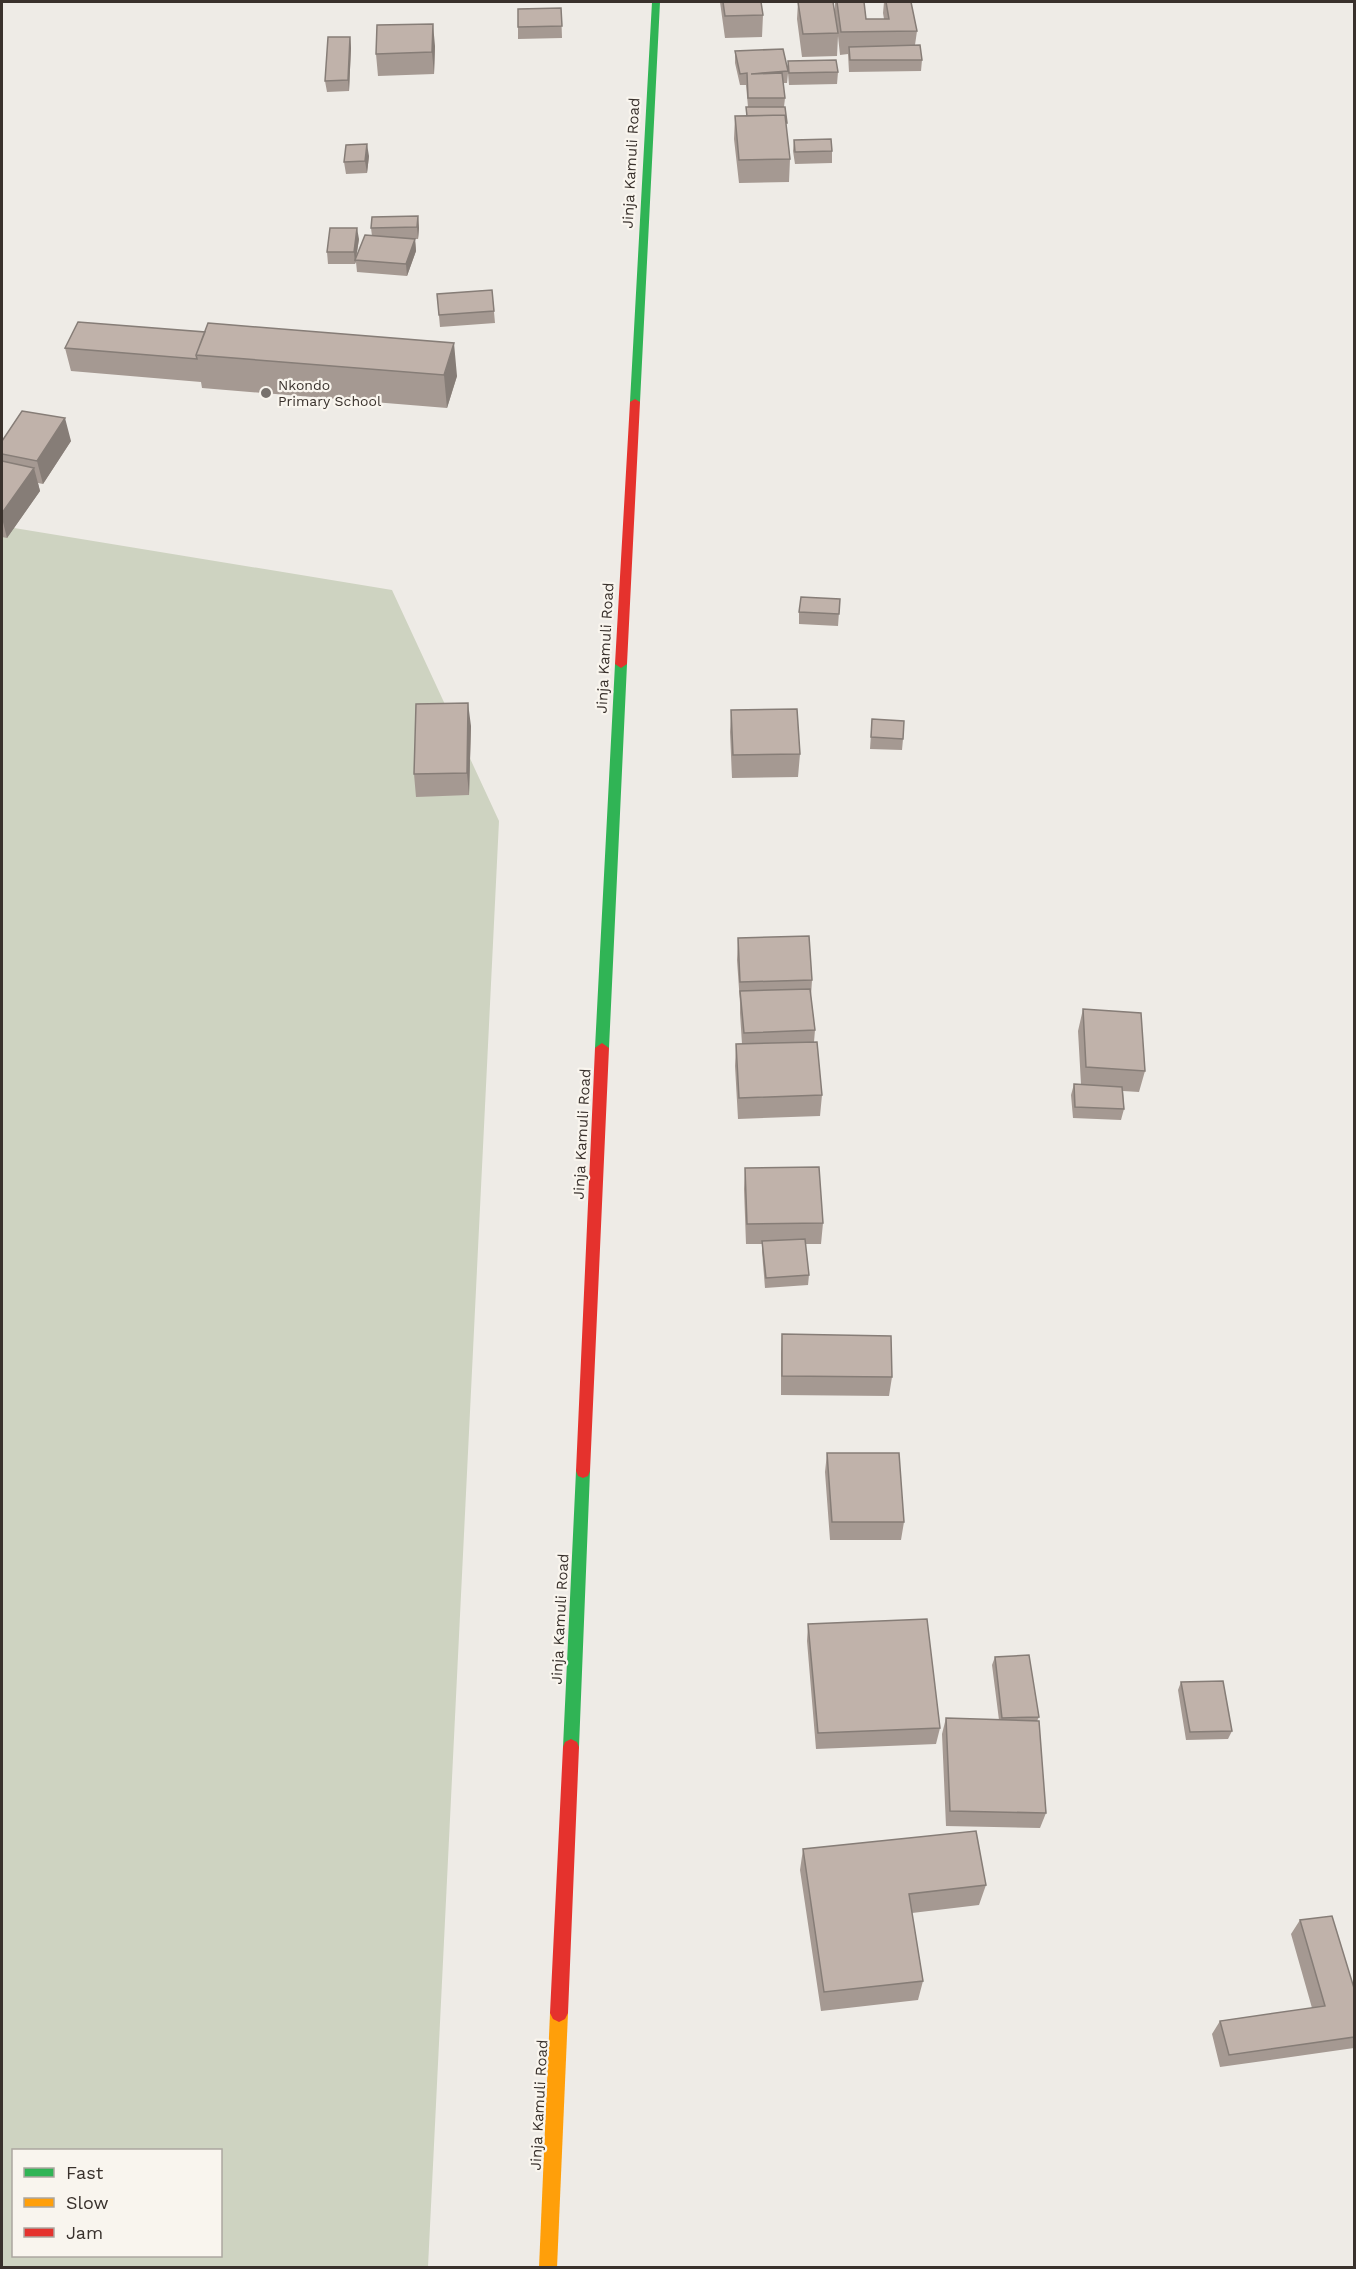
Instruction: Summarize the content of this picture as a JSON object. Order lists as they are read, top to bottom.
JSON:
{
  "streets": {
    "main road": ["Jinja Kamuli Road"]
  },
  "places": ["Nkondo Primary School"],
  "legend": ["Fast", "Slow", "Jam"]
}
